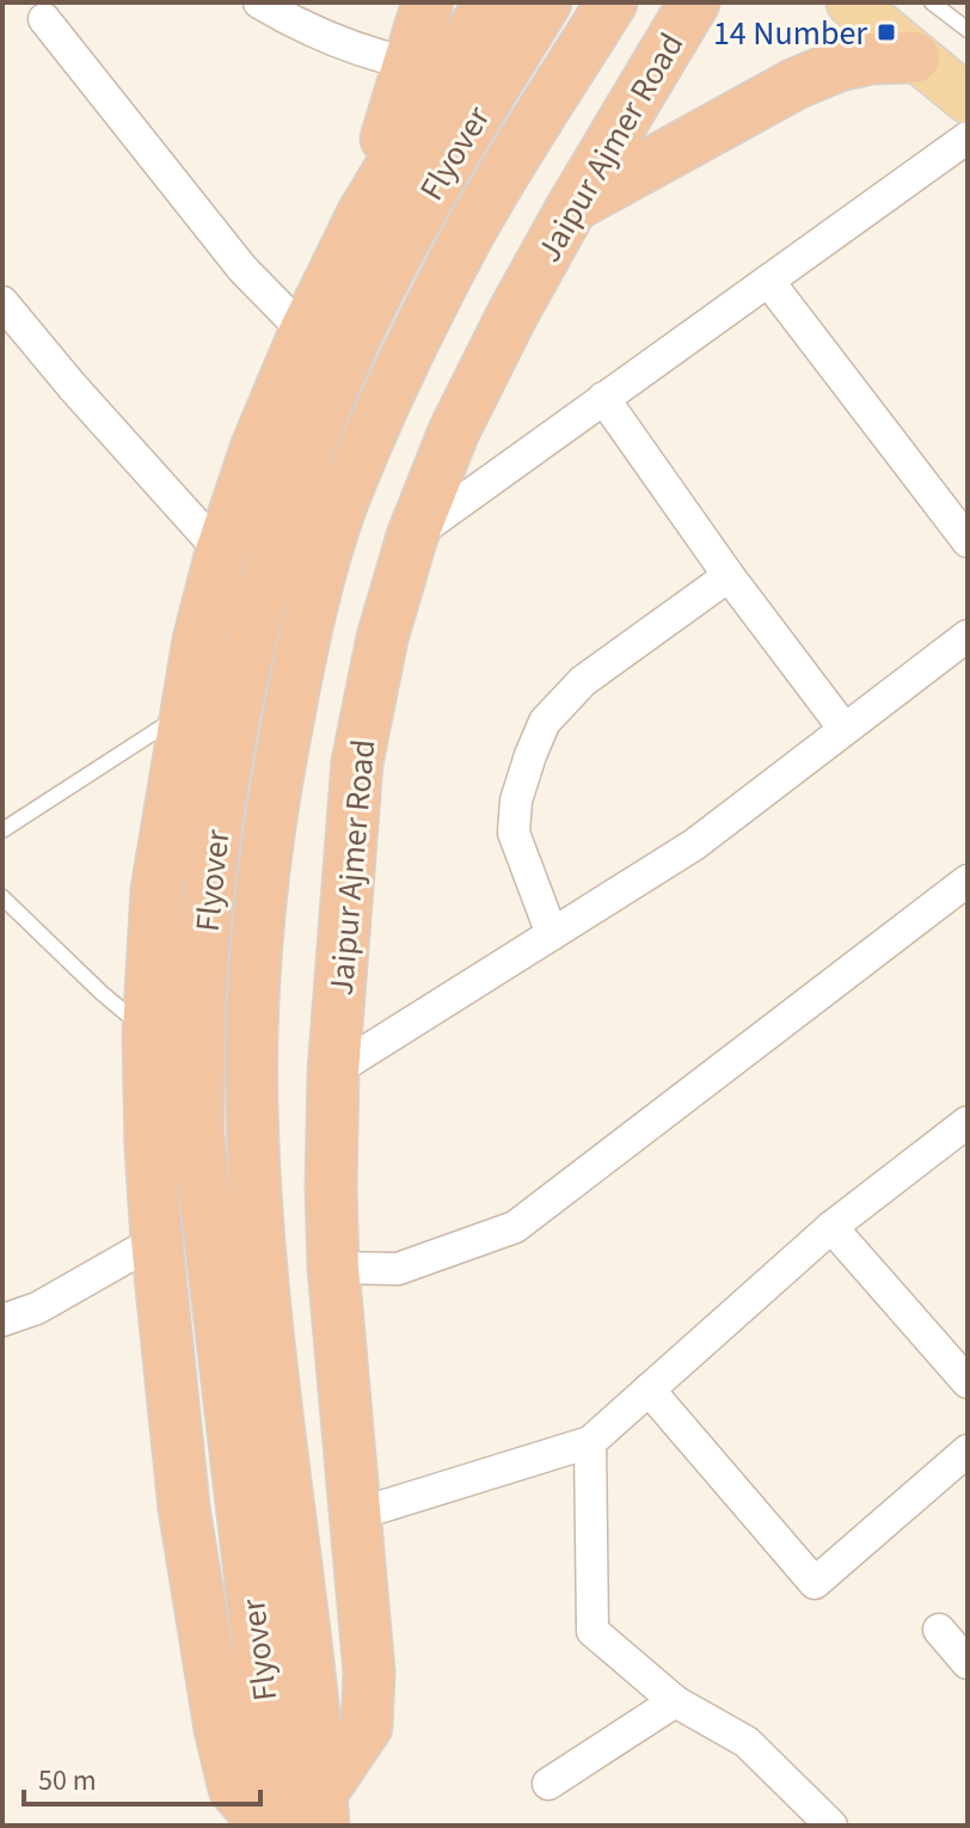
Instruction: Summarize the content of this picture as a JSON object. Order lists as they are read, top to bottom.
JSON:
{
  "streets": {
    "highway": ["Jaipur Ajmer Road", "Flyover"]
  },
  "crossings": [
    ["Jaipur Ajmer Road", "Flyover"]
  ],
  "places": {
    "transit": ["14 Number"]
  },
  "scale_bar": "50 m"
}
